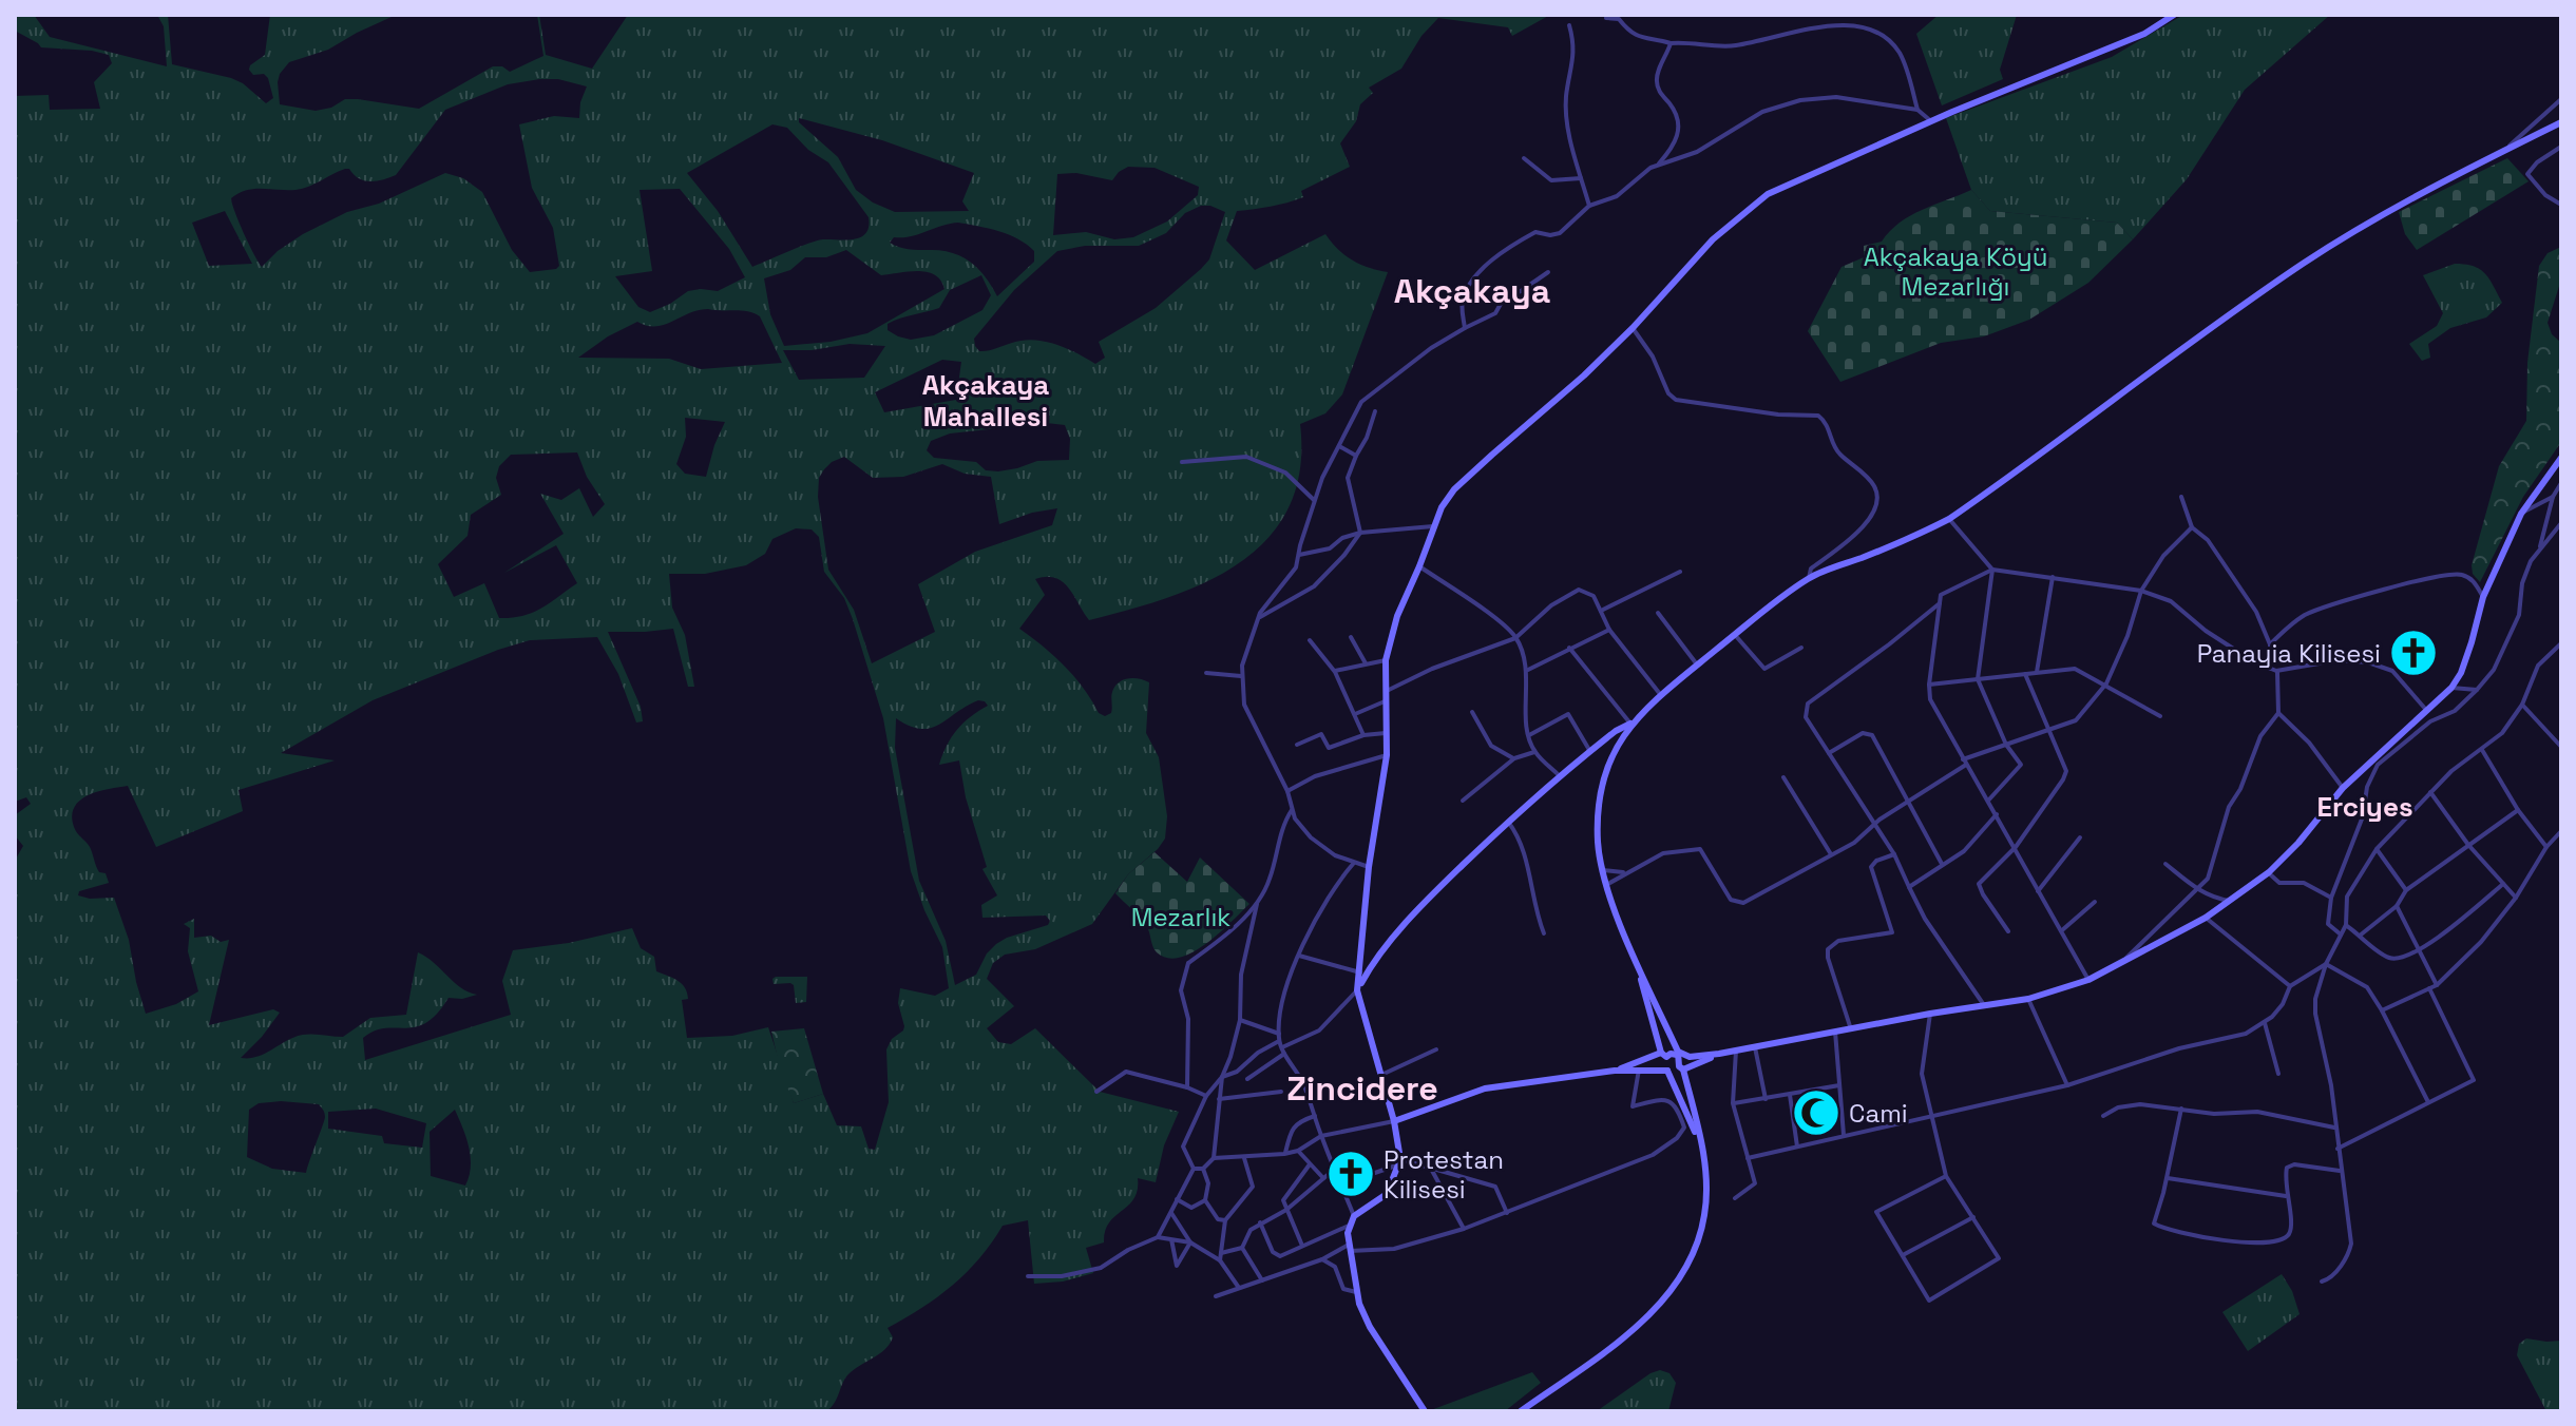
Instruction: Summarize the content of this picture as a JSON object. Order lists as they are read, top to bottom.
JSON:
{
  "districts": [
    "Akçakaya",
    "Akçakaya Mahallesi",
    "Erciyes",
    "Zincidere"
  ],
  "parks": ["Akçakaya Köyü Mezarlığı", "Mezarlık"],
  "places": {
    "church": ["Panayia Kilisesi", "Protestan Kilisesi"],
    "mosque": ["Cami"]
  }
}
